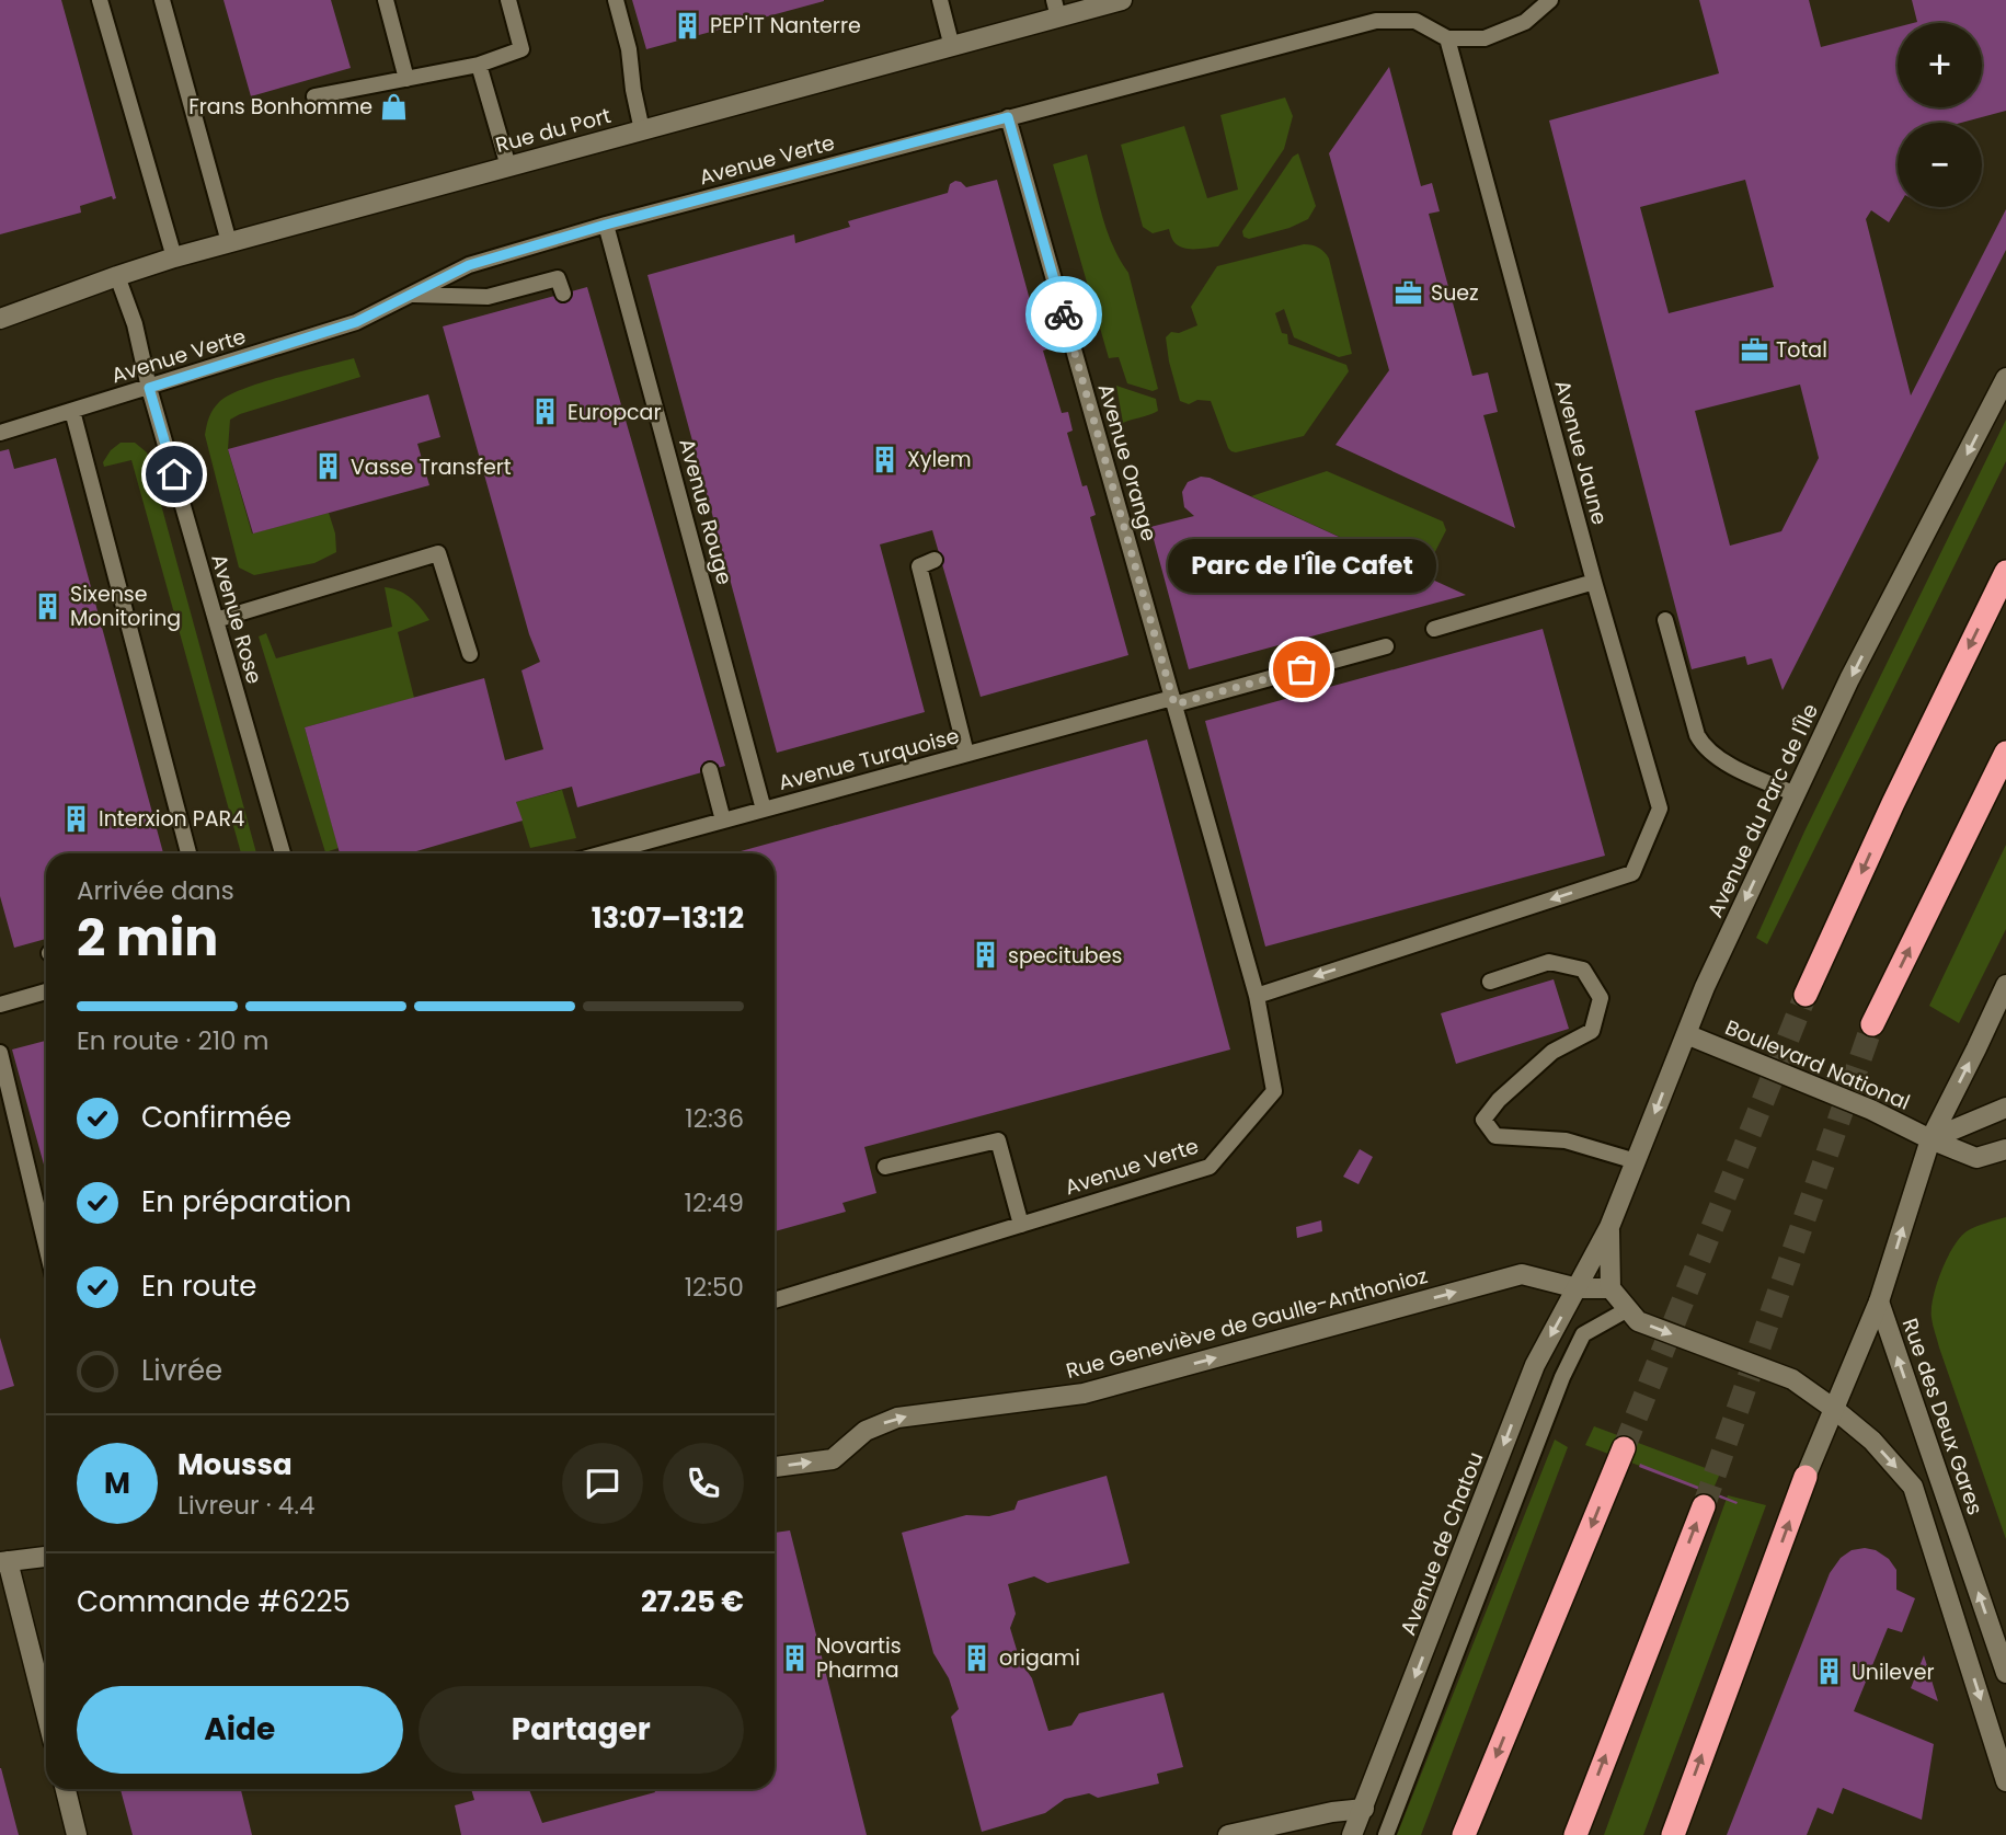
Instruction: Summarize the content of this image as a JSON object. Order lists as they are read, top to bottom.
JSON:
{
  "streets": {
    "street": [
      "Rue du Port",
      "Avenue du Parc de l'Île",
      "Boulevard National",
      "Rue Geneviève de Gaulle-Anthonioz",
      "Rue des Deux Gares",
      "Avenue de Chatou"
    ],
    "lane": [
      "Avenue Verte",
      "Avenue Jaune",
      "Avenue Orange",
      "Avenue Rouge",
      "Avenue Rose",
      "Avenue Turquoise"
    ]
  },
  "crossings": [
    ["Rue du Port", "Avenue Rose"],
    ["Avenue Verte", "Avenue Jaune"],
    ["Avenue Verte", "Avenue Orange"],
    ["Avenue Verte", "Avenue Rouge"],
    ["Avenue Verte", "Avenue Rose"],
    ["Avenue Jaune", "Avenue Orange"],
    ["Avenue Orange", "Avenue Turquoise"],
    ["Avenue Rouge", "Avenue Turquoise"],
    ["Avenue du Parc de l'Île", "Boulevard National"],
    ["Avenue du Parc de l'Île", "Rue Geneviève de Gaulle-Anthonioz"],
    ["Avenue du Parc de l'Île", "Avenue de Chatou"],
    ["Boulevard National", "Rue des Deux Gares"],
    ["Rue Geneviève de Gaulle-Anthonioz", "Avenue de Chatou"]
  ],
  "one_way": [
    "Avenue du Parc de l'Île",
    "Rue Geneviève de Gaulle-Anthonioz",
    "Rue des Deux Gares",
    "Avenue de Chatou"
  ],
  "places": {
    "building": [
      "PEP'IT Nanterre",
      "Europcar",
      "Xylem",
      "Vasse Transfert",
      "Sixense Monitoring",
      "Interxion PAR4",
      "specitubes",
      "Novartis Pharma",
      "origami",
      "Unilever"
    ],
    "shop": ["Frans Bonhomme"],
    "office": ["Suez", "Total"],
    "other": ["Parc de l'Île Cafet"]
  },
  "page": {
    "map_buttons": ["+", "−"],
    "bubble": "Parc de l'Île Cafet",
    "heading": ["2 min", "Arrivée dans", "13:07–13:12"],
    "panel": [
      "Moussa",
      "Livreur · 4.4",
      "Commande #6225",
      "27.25 €"
    ],
    "bar": "En route · 210 m",
    "list": [
      ["Confirmée", "12:36"],
      ["En préparation", "12:49"],
      ["En route", "12:50"],
      "Livrée"
    ],
    "round": "M",
    "buttons": ["Aide", "Partager"]
  }
}
